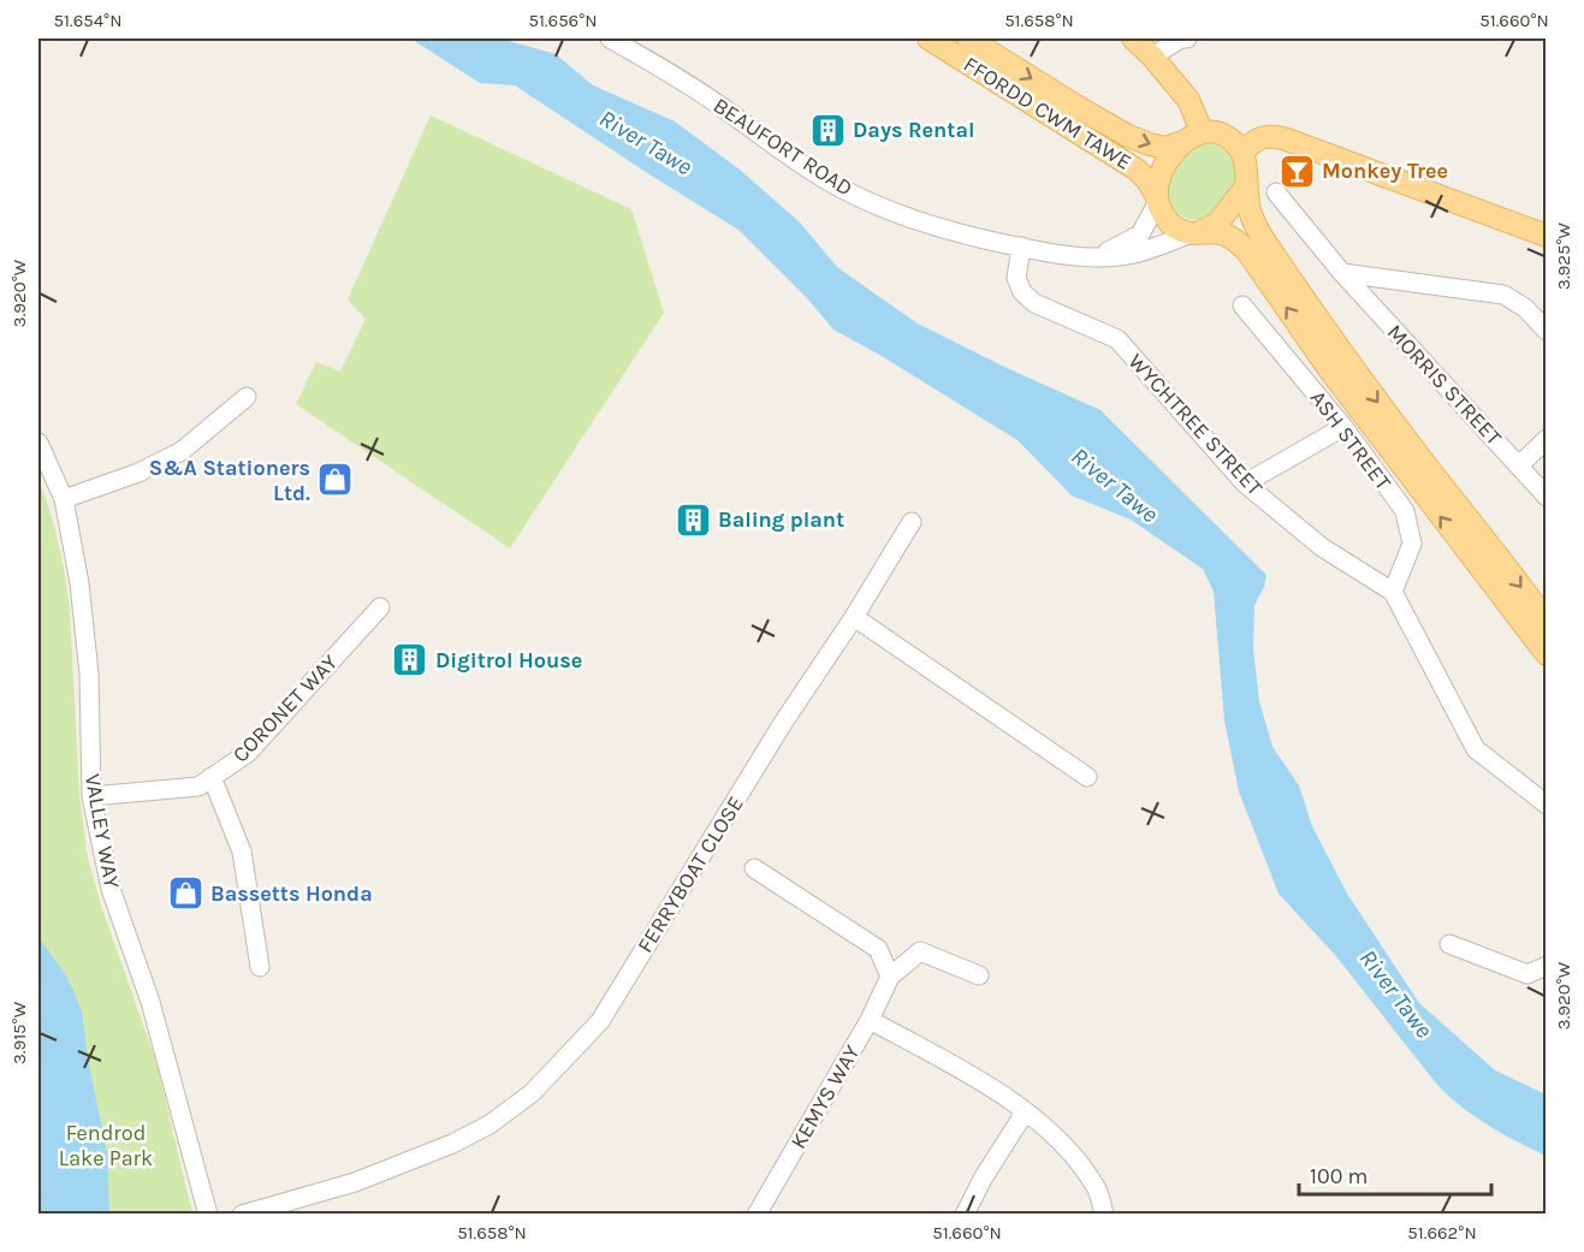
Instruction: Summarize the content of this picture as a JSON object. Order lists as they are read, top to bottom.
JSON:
{
  "streets": {
    "main road": ["FFORDD CWM TAWE"],
    "street": [
      "BEAUFORT ROAD",
      "MORRIS STREET",
      "WYCHTREE STREET",
      "ASH STREET",
      "CORONET WAY",
      "VALLEY WAY",
      "FERRYBOAT CLOSE",
      "KEMYS WAY"
    ]
  },
  "crossings": [
    ["FFORDD CWM TAWE", "BEAUFORT ROAD"],
    ["BEAUFORT ROAD", "WYCHTREE STREET"],
    ["WYCHTREE STREET", "ASH STREET"],
    ["CORONET WAY", "VALLEY WAY"]
  ],
  "water": ["River Tawe"],
  "parks": ["Fendrod Lake Park"],
  "places": {
    "building": ["Days Rental", "Baling plant", "Digitrol House"],
    "bar": ["Monkey Tree"],
    "shop": ["S&A Stationers Ltd.", "Bassetts Honda"]
  },
  "scale_bar": "100 m",
  "coordinates": [
    "51.654°N",
    "51.656°N",
    "51.658°N",
    "51.660°N",
    "3.925°W",
    "3.920°W",
    "3.915°W",
    "51.662°N"
  ]
}
